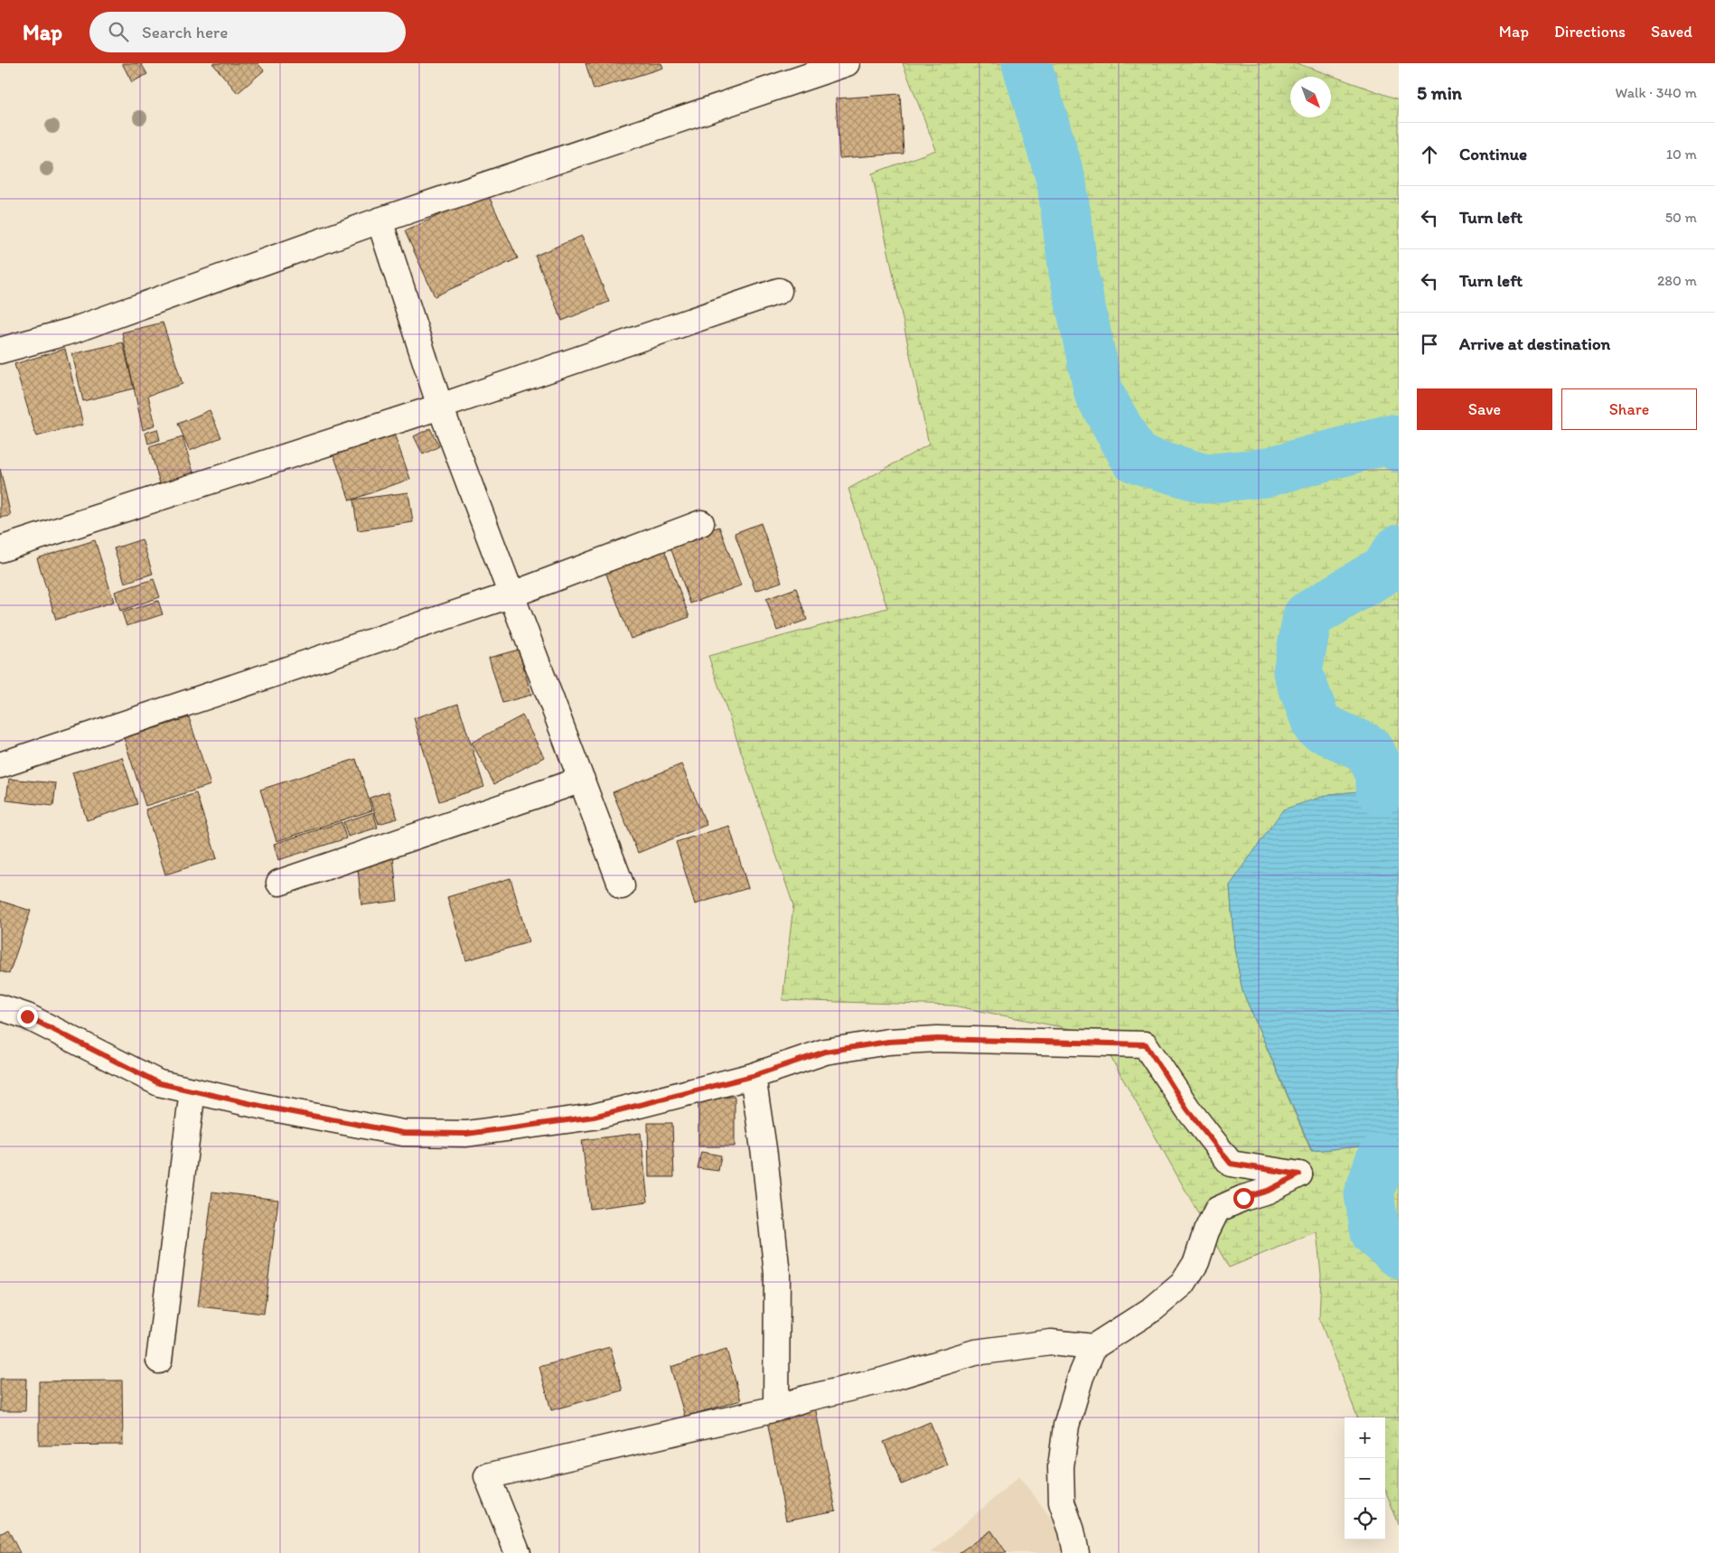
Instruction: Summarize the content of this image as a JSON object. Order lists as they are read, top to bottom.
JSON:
{
  "north": "bottom right",
  "page": {
    "header": "Map",
    "search": "Search here",
    "nav": ["Map", "Directions", "Saved"],
    "heading": ["5 min", "Walk · 340 m"],
    "list": [
      ["Continue", "10 m"],
      ["Turn left", "50 m"],
      ["Turn left", "280 m"],
      "Arrive at destination"
    ],
    "buttons": ["Save", "Share"],
    "map_buttons": ["+", "−"]
  }
}
